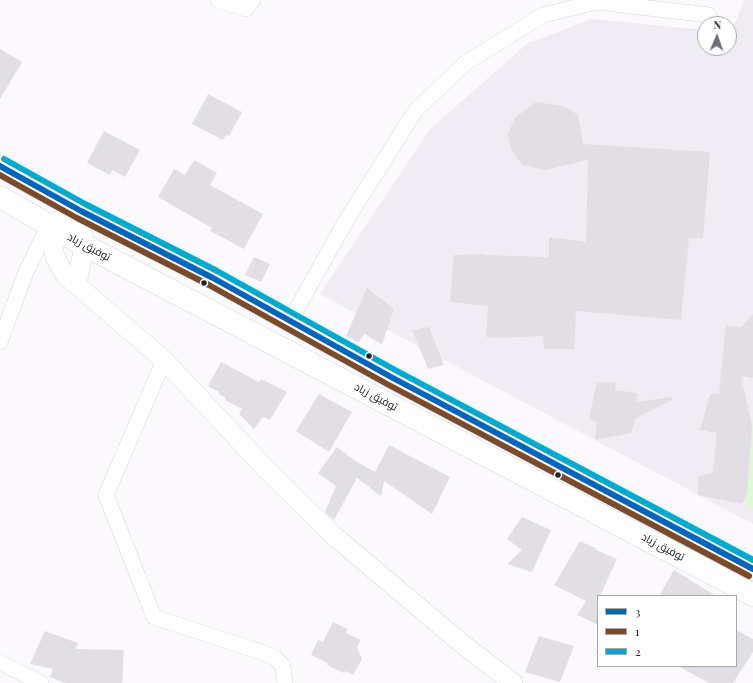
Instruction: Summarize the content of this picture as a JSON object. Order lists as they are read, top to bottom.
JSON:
{
  "streets": {
    "main road": ["توفيق زياد"]
  },
  "lines": ["transit line 2", "transit line 3", "transit line 1"],
  "legend": ["3", "1", "2"],
  "north": "top"
}
